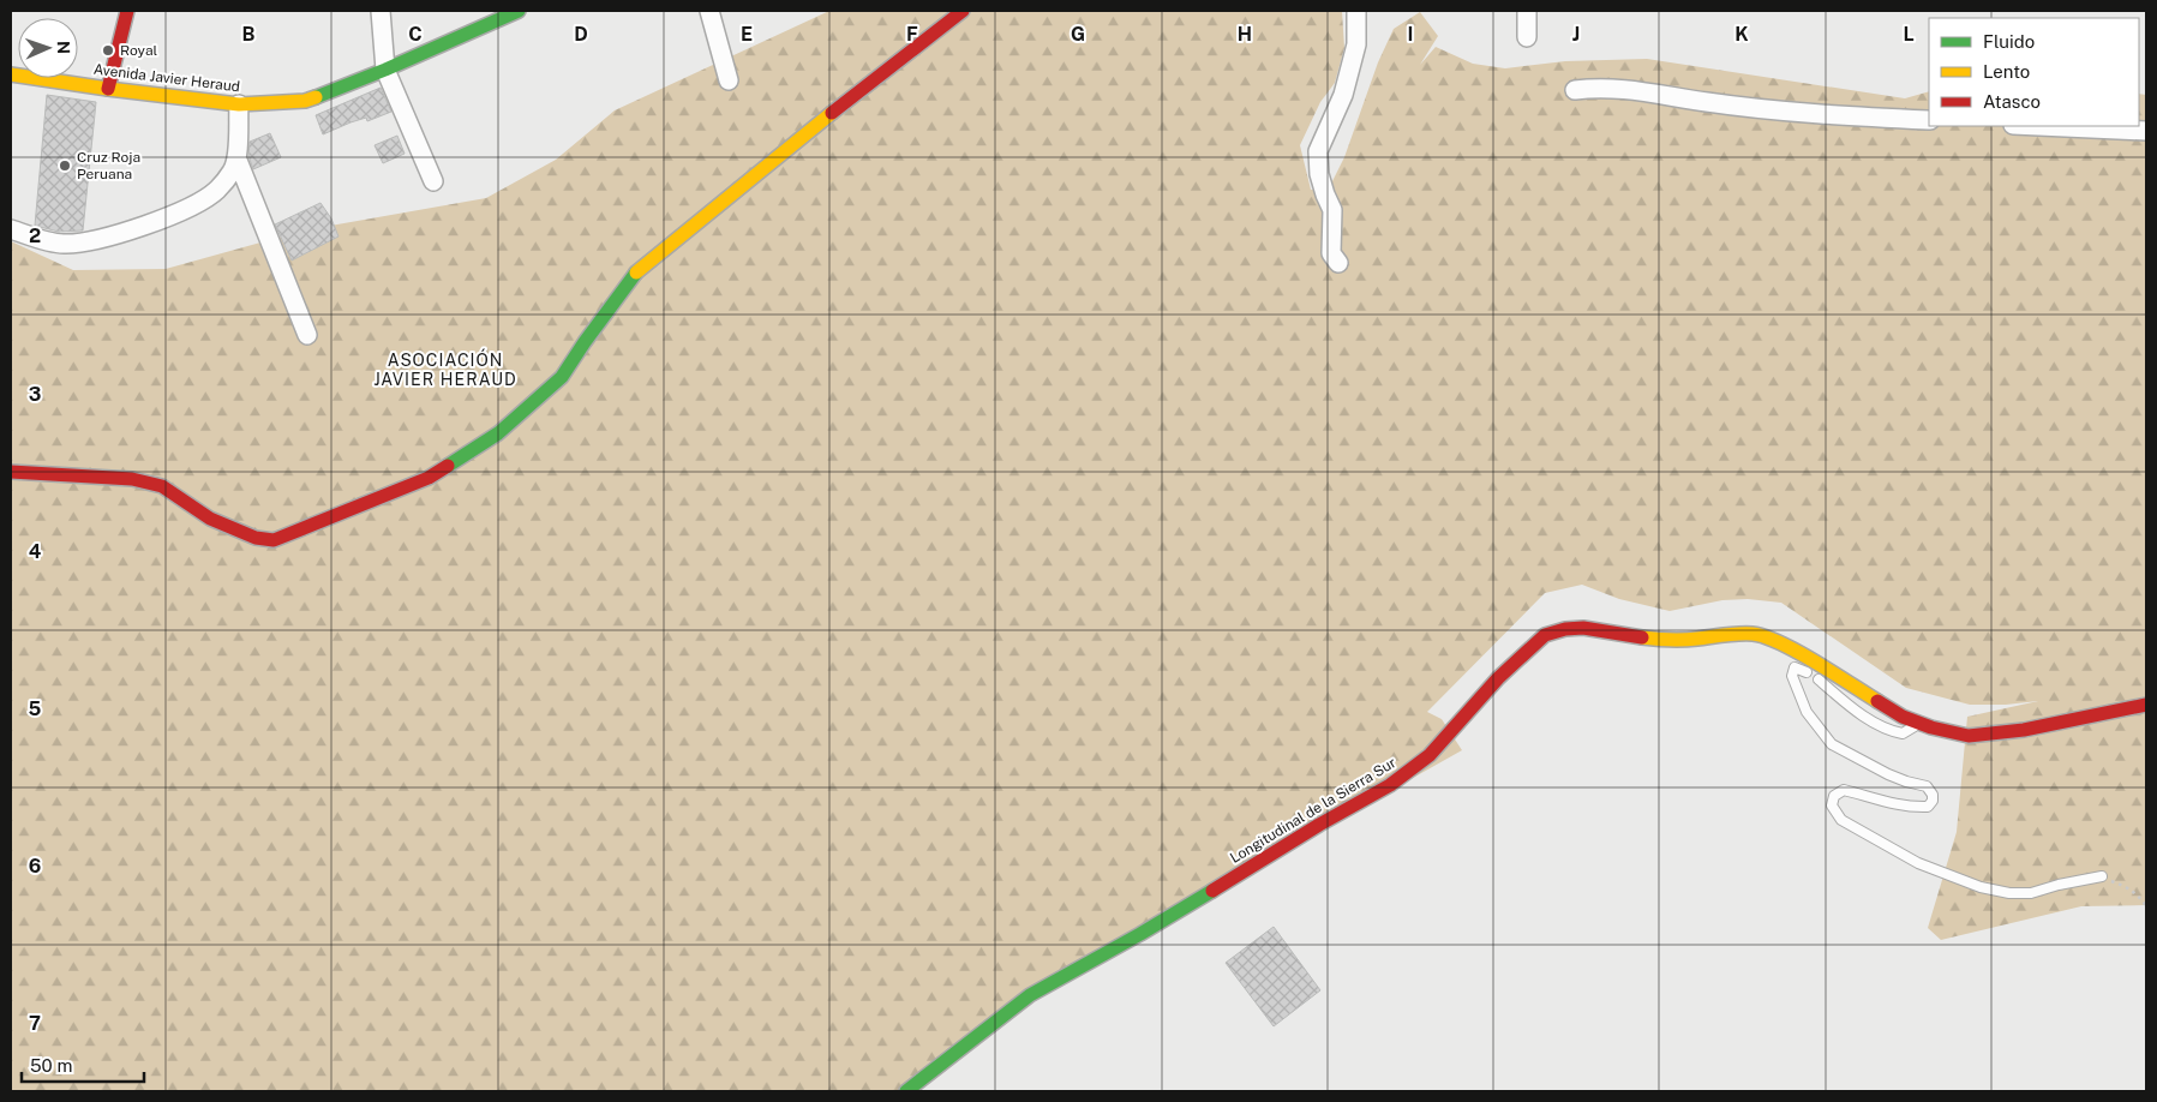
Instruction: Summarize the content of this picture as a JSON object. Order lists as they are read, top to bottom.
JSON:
{
  "streets": {
    "main road": ["Avenida Javier Heraud", "Longitudinal de la Sierra Sur"]
  },
  "districts": ["ASOCIACIÓN JAVIER HERAUD"],
  "places": ["Royal", "Cruz Roja Peruana"],
  "legend": ["Fluido", "Lento", "Atasco"],
  "scale_bar": "50 m",
  "north": "right",
  "grid": {
    "columns": [
      "B",
      "C",
      "D",
      "E",
      "F",
      "G",
      "H",
      "I",
      "J",
      "K",
      "L"
    ],
    "rows": [
      "2",
      "3",
      "4",
      "5",
      "6",
      "7"
    ]
  }
}
